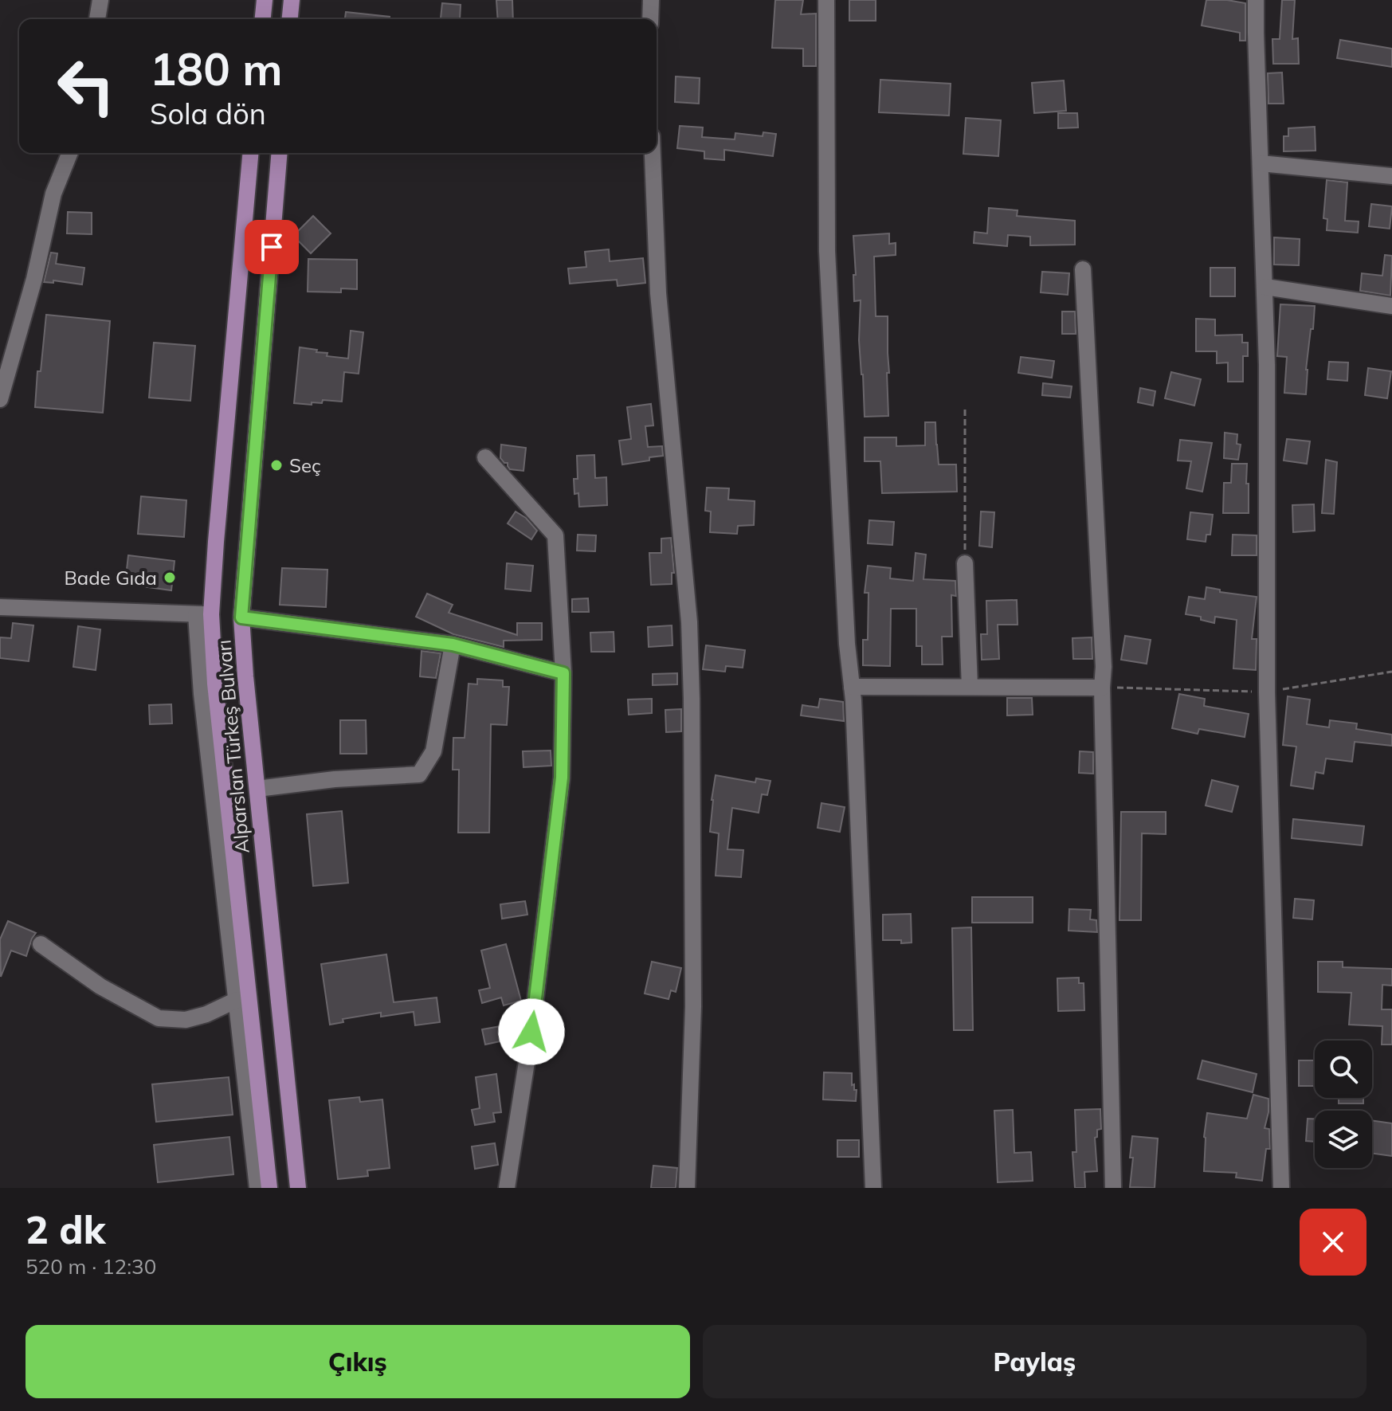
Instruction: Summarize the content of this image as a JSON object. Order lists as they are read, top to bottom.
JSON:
{
  "streets": {
    "main road": ["Alparslan Türkeş Bulvarı"]
  },
  "places": ["Seç", "Bade Gıda"],
  "page": {
    "turn": ["180 m", "Sola dön"],
    "heading": ["2 dk", "520 m · 12:30"],
    "buttons": ["Çıkış", "Paylaş"]
  }
}
